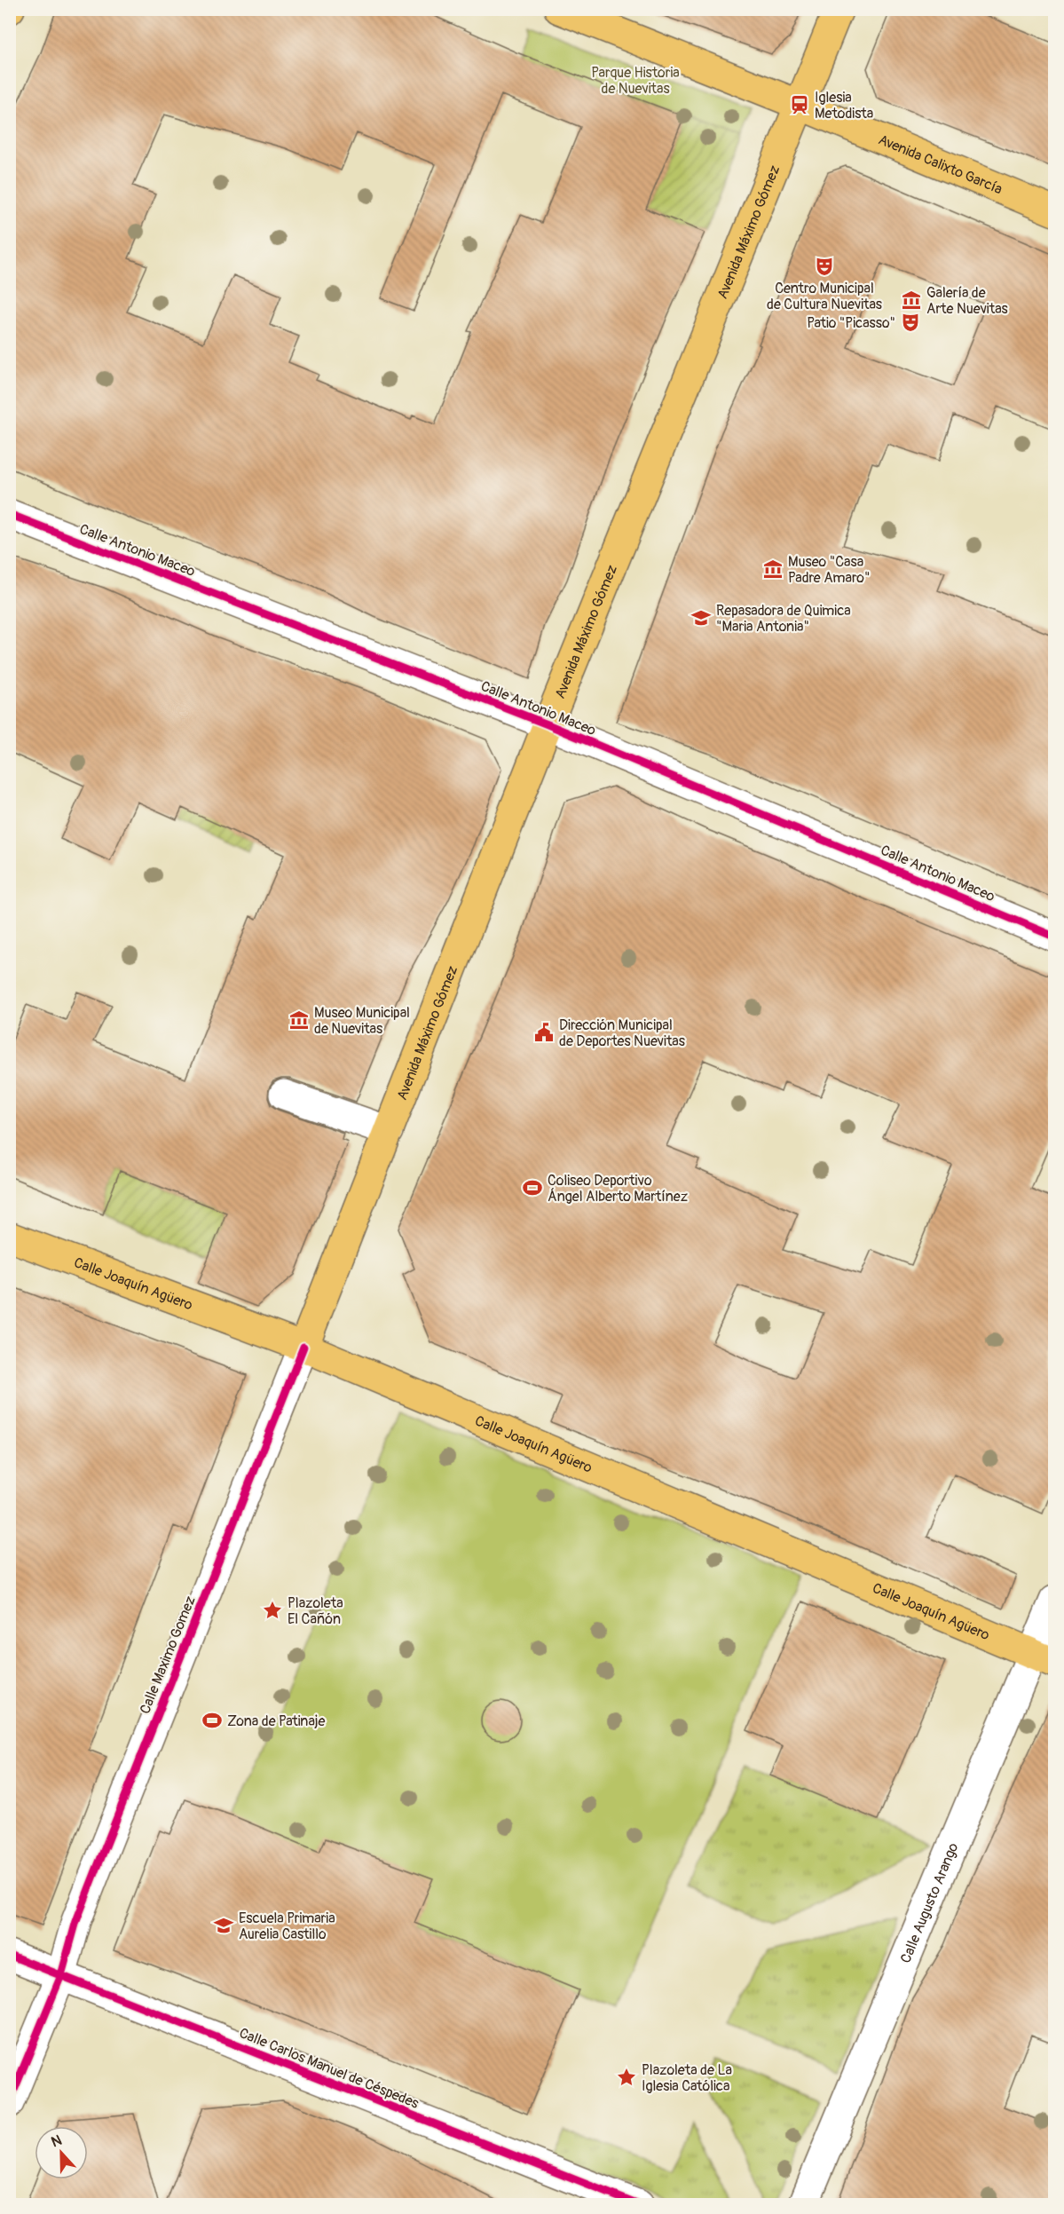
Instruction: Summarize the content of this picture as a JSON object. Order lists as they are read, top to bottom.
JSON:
{
  "streets": {
    "main road": ["Avenida Calixto García", "Avenida Máximo Gómez", "Calle Joaquín Agüero"],
    "street": [
      "Calle Antonio Maceo",
      "Calle Maximo Gomez",
      "Calle Augusto Arango",
      "Calle Carlos Manuel de Céspedes"
    ]
  },
  "crossings": [
    ["Avenida Calixto García", "Avenida Máximo Gómez"],
    ["Avenida Máximo Gómez", "Calle Antonio Maceo"],
    ["Avenida Máximo Gómez", "Calle Joaquín Agüero"],
    ["Avenida Máximo Gómez", "Calle Maximo Gomez"],
    ["Calle Joaquín Agüero", "Calle Maximo Gomez"],
    ["Calle Joaquín Agüero", "Calle Augusto Arango"],
    ["Calle Maximo Gomez", "Calle Carlos Manuel de Céspedes"]
  ],
  "parks": ["Parque Historia de Nuevitas"],
  "places": {
    "station": ["Iglesia Metodista"],
    "theatre": ["Centro Municipal de Cultura Nuevitas", "Patio \"Picasso\""],
    "museum": ["Galería de Arte Nuevitas", "Museo \"Casa Padre Amaro\"", "Museo Municipal de Nuevitas"],
    "school or university": ["Repasadora de Quimica \"Maria Antonia\"", "Escuela Primaria Aurelia Castillo"],
    "public building": ["Dirección Municipal de Deportes Nuevitas"],
    "sports": ["Coliseo Deportivo Ángel Alberto Martínez", "Zona de Patinaje"],
    "place": ["Plazoleta El Cañón", "Plazoleta de La Iglesia Católica"]
  },
  "north": "top"
}
